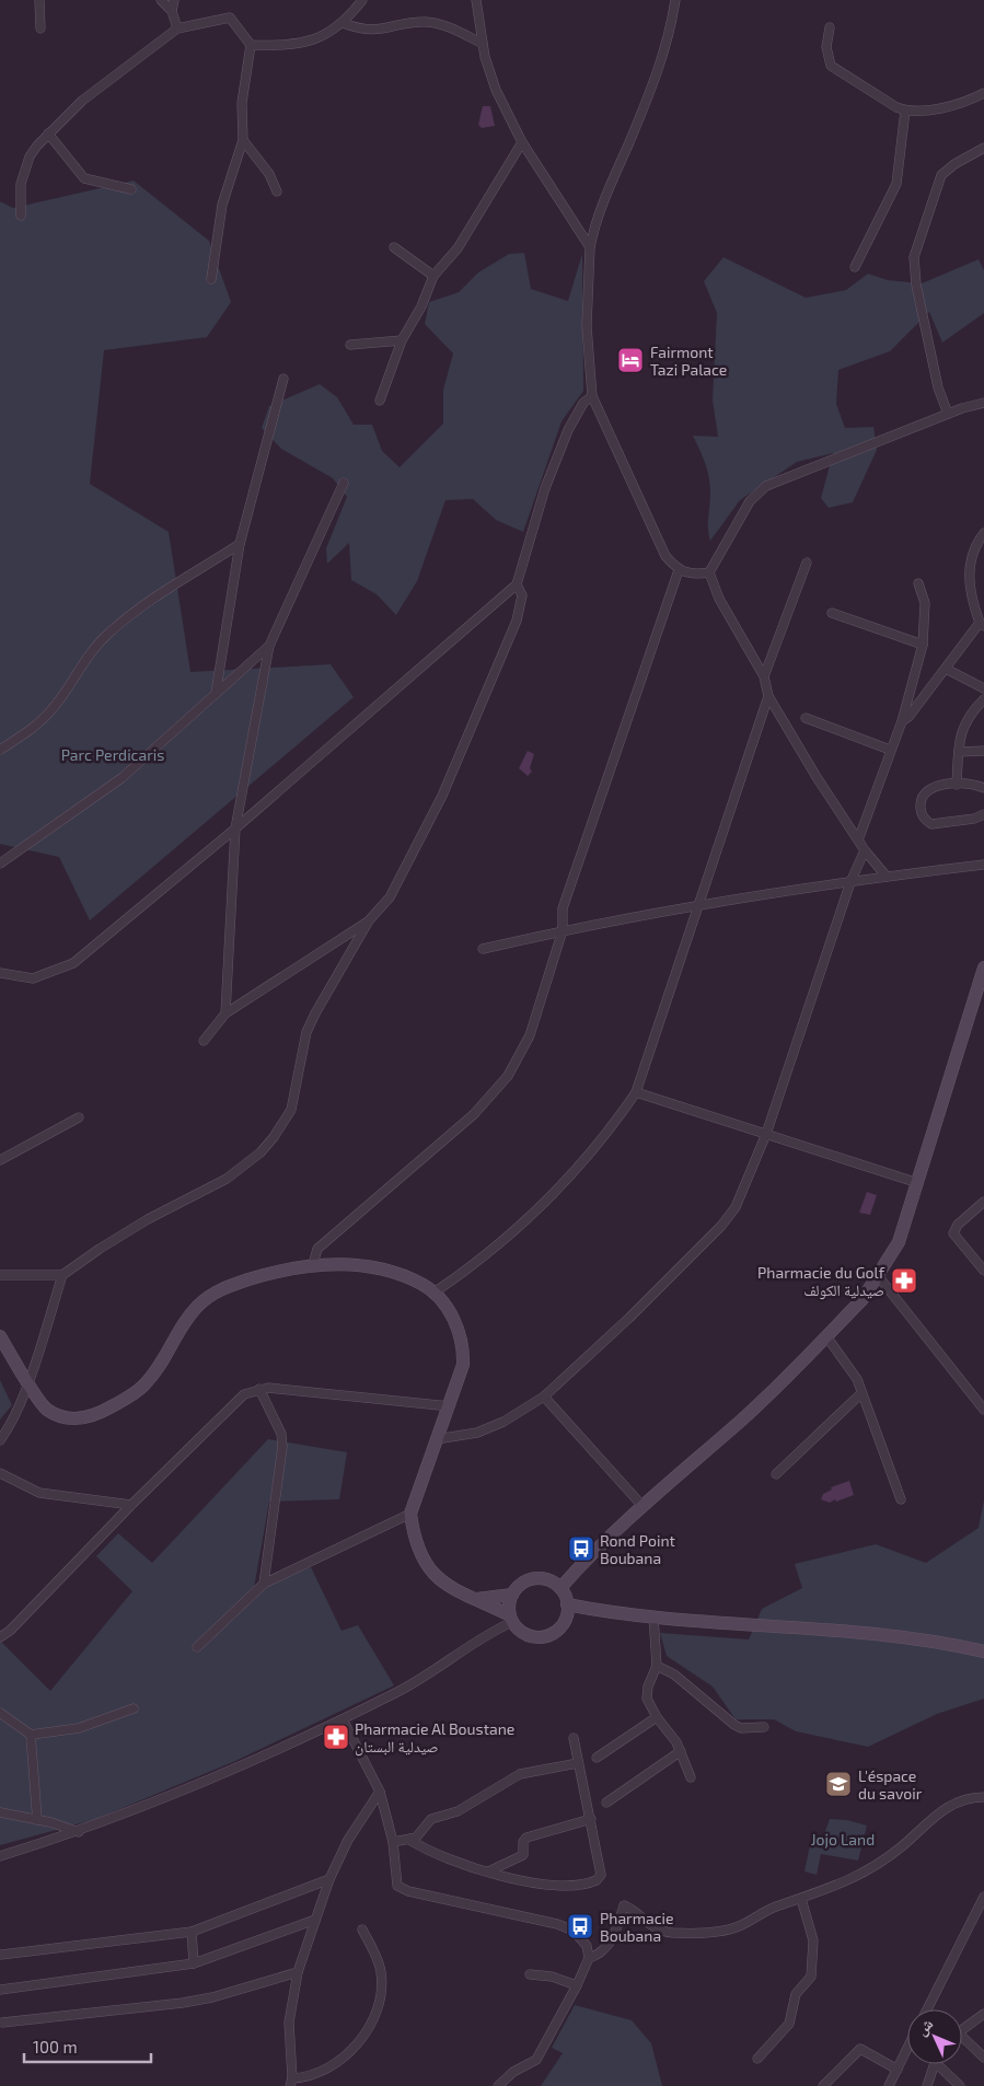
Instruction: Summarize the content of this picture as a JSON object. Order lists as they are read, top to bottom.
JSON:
{
  "parks": ["Parc Perdicaris", "Jojo Land"],
  "places": {
    "hotel": ["Fairmont Tazi Palace"],
    "pharmacy": ["Pharmacie du Golf صيدلية الكولف", "Pharmacie Al Boustane صيدلية البستان"],
    "bus stop": ["Rond Point Boubana", "Pharmacie Boubana"],
    "school or university": ["L'éspace du savoir"]
  },
  "scale_bar": "100 m",
  "north": "top left"
}
